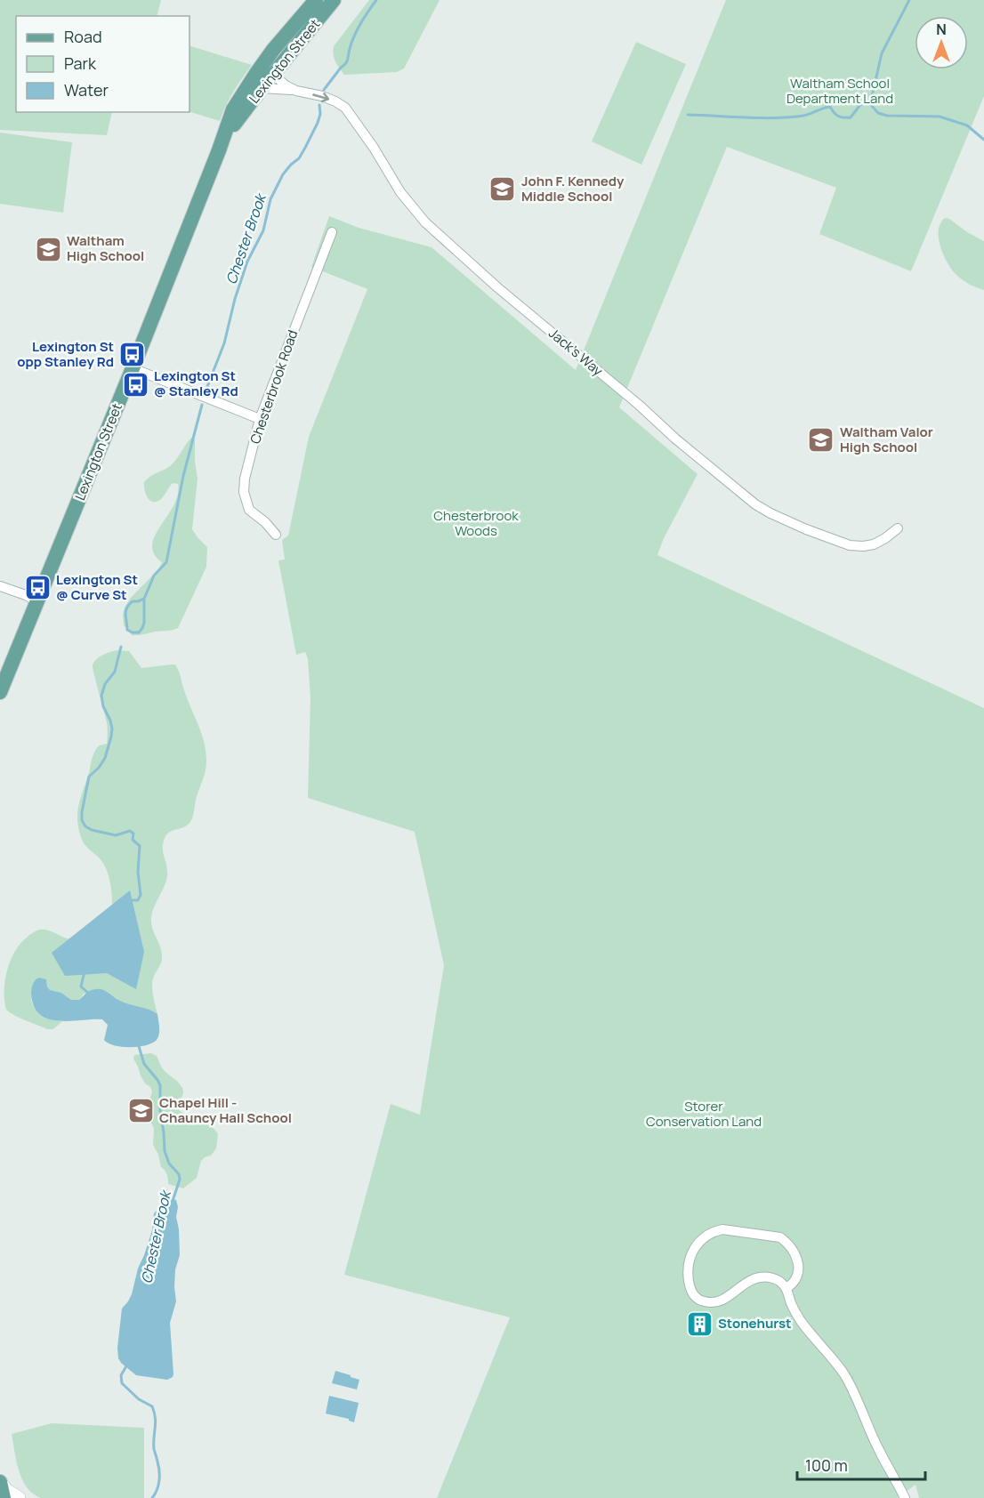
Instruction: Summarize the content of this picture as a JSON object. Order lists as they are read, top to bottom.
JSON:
{
  "streets": {
    "main road": ["Lexington Street"],
    "street": ["Jack's Way", "Chesterbrook Road"]
  },
  "crossings": [
    ["Lexington Street", "Jack's Way"]
  ],
  "one_way": ["Jack's Way"],
  "water": ["Chester Brook"],
  "parks": ["Waltham School Department Land", "Chesterbrook Woods", "Storer Conservation Land"],
  "places": {
    "school or university": [
      "John F. Kennedy Middle School",
      "Waltham High School",
      "Waltham Valor High School",
      "Chapel Hill - Chauncy Hall School"
    ],
    "bus stop": ["Lexington St opp Stanley Rd", "Lexington St @ Stanley Rd", "Lexington St @ Curve St"],
    "building": ["Stonehurst"]
  },
  "legend": ["Road", "Park", "Water"],
  "scale_bar": "100 m",
  "north": "top"
}
